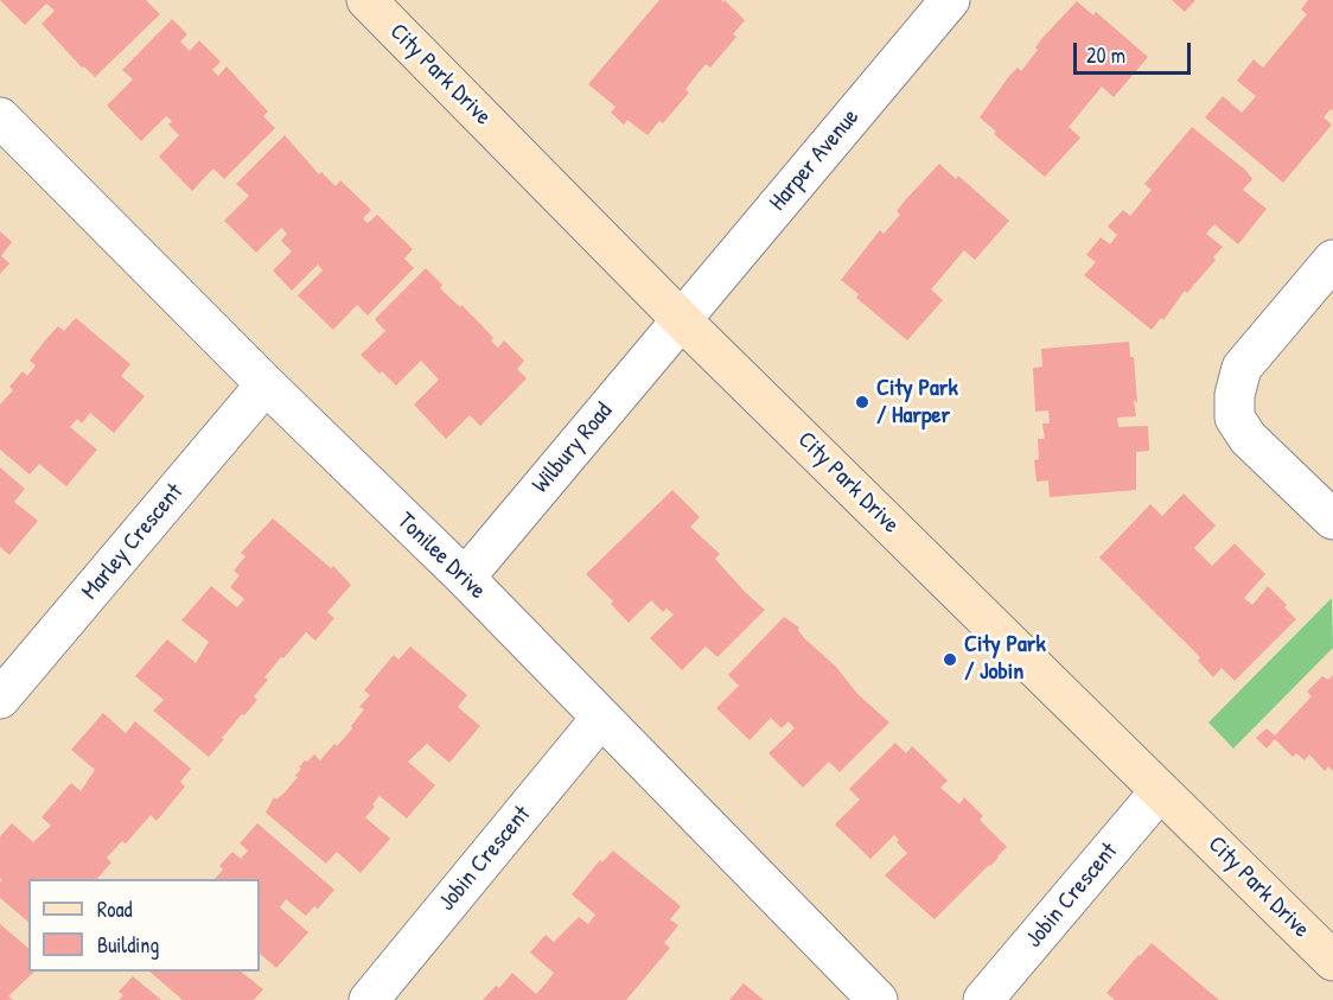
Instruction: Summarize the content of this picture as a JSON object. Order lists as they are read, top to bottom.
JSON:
{
  "streets": {
    "street": [
      "City Park Drive",
      "Harper Avenue",
      "Wilbury Road",
      "Marley Crescent",
      "Tonilee Drive",
      "Jobin Crescent"
    ]
  },
  "crossings": [
    ["City Park Drive", "Harper Avenue"],
    ["City Park Drive", "Wilbury Road"],
    ["City Park Drive", "Jobin Crescent"],
    ["Harper Avenue", "Wilbury Road"],
    ["Wilbury Road", "Tonilee Drive"],
    ["Marley Crescent", "Tonilee Drive"],
    ["Tonilee Drive", "Jobin Crescent"]
  ],
  "places": ["City Park / Harper", "City Park / Jobin"],
  "legend": ["Road", "Building"],
  "scale_bar": "20 m"
}
